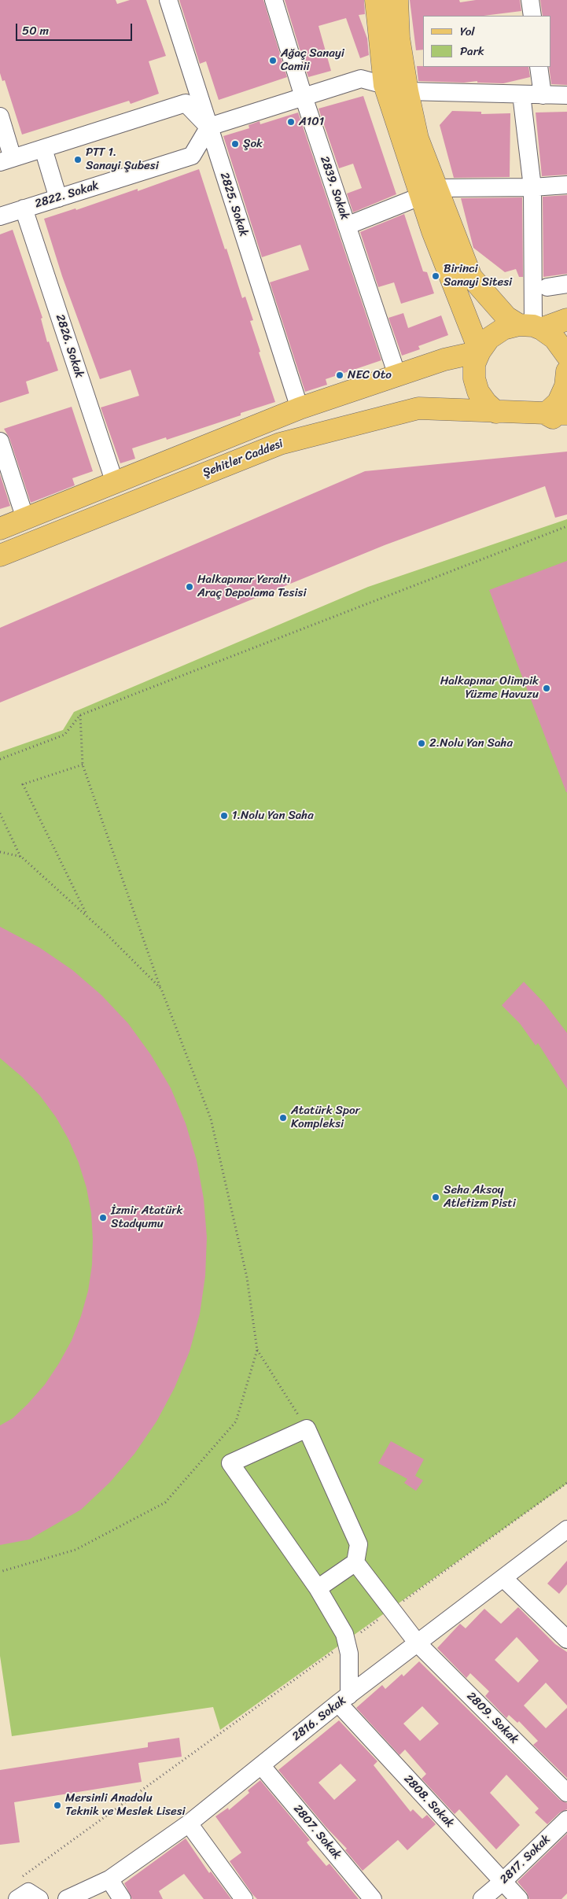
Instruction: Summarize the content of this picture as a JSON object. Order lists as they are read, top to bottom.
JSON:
{
  "streets": {
    "main road": ["Şehitler Caddesi"],
    "street": [
      "2839. Sokak",
      "2822. Sokak",
      "2825. Sokak",
      "2826. Sokak",
      "2809. Sokak",
      "2816. Sokak",
      "2808. Sokak",
      "2807. Sokak",
      "2817. Sokak"
    ]
  },
  "crossings": [
    ["2839. Sokak", "Şehitler Caddesi"],
    ["2822. Sokak", "2825. Sokak"],
    ["2822. Sokak", "2826. Sokak"],
    ["2825. Sokak", "Şehitler Caddesi"],
    ["2826. Sokak", "Şehitler Caddesi"],
    ["2809. Sokak", "2816. Sokak"],
    ["2816. Sokak", "2808. Sokak"],
    ["2816. Sokak", "2807. Sokak"],
    ["2808. Sokak", "2817. Sokak"]
  ],
  "places": [
    "Ağaç Sanayi Camii",
    "A101",
    "Şok",
    "PTT 1. Sanayi Şubesi",
    "Birinci Sanayi Sitesi",
    "NEC Oto",
    "Halkapınar Yeraltı Araç Depolama Tesisi",
    "Halkapınar Olimpik Yüzme Havuzu",
    "2.Nolu Yan Saha",
    "1.Nolu Yan Saha",
    "Atatürk Spor Kompleksi",
    "Seha Aksoy Atletizm Pisti",
    "İzmir Atatürk Stadyumu",
    "Mersinli Anadolu Teknik ve Meslek Lisesi"
  ],
  "legend": ["Yol", "Park"],
  "scale_bar": "50 m"
}
